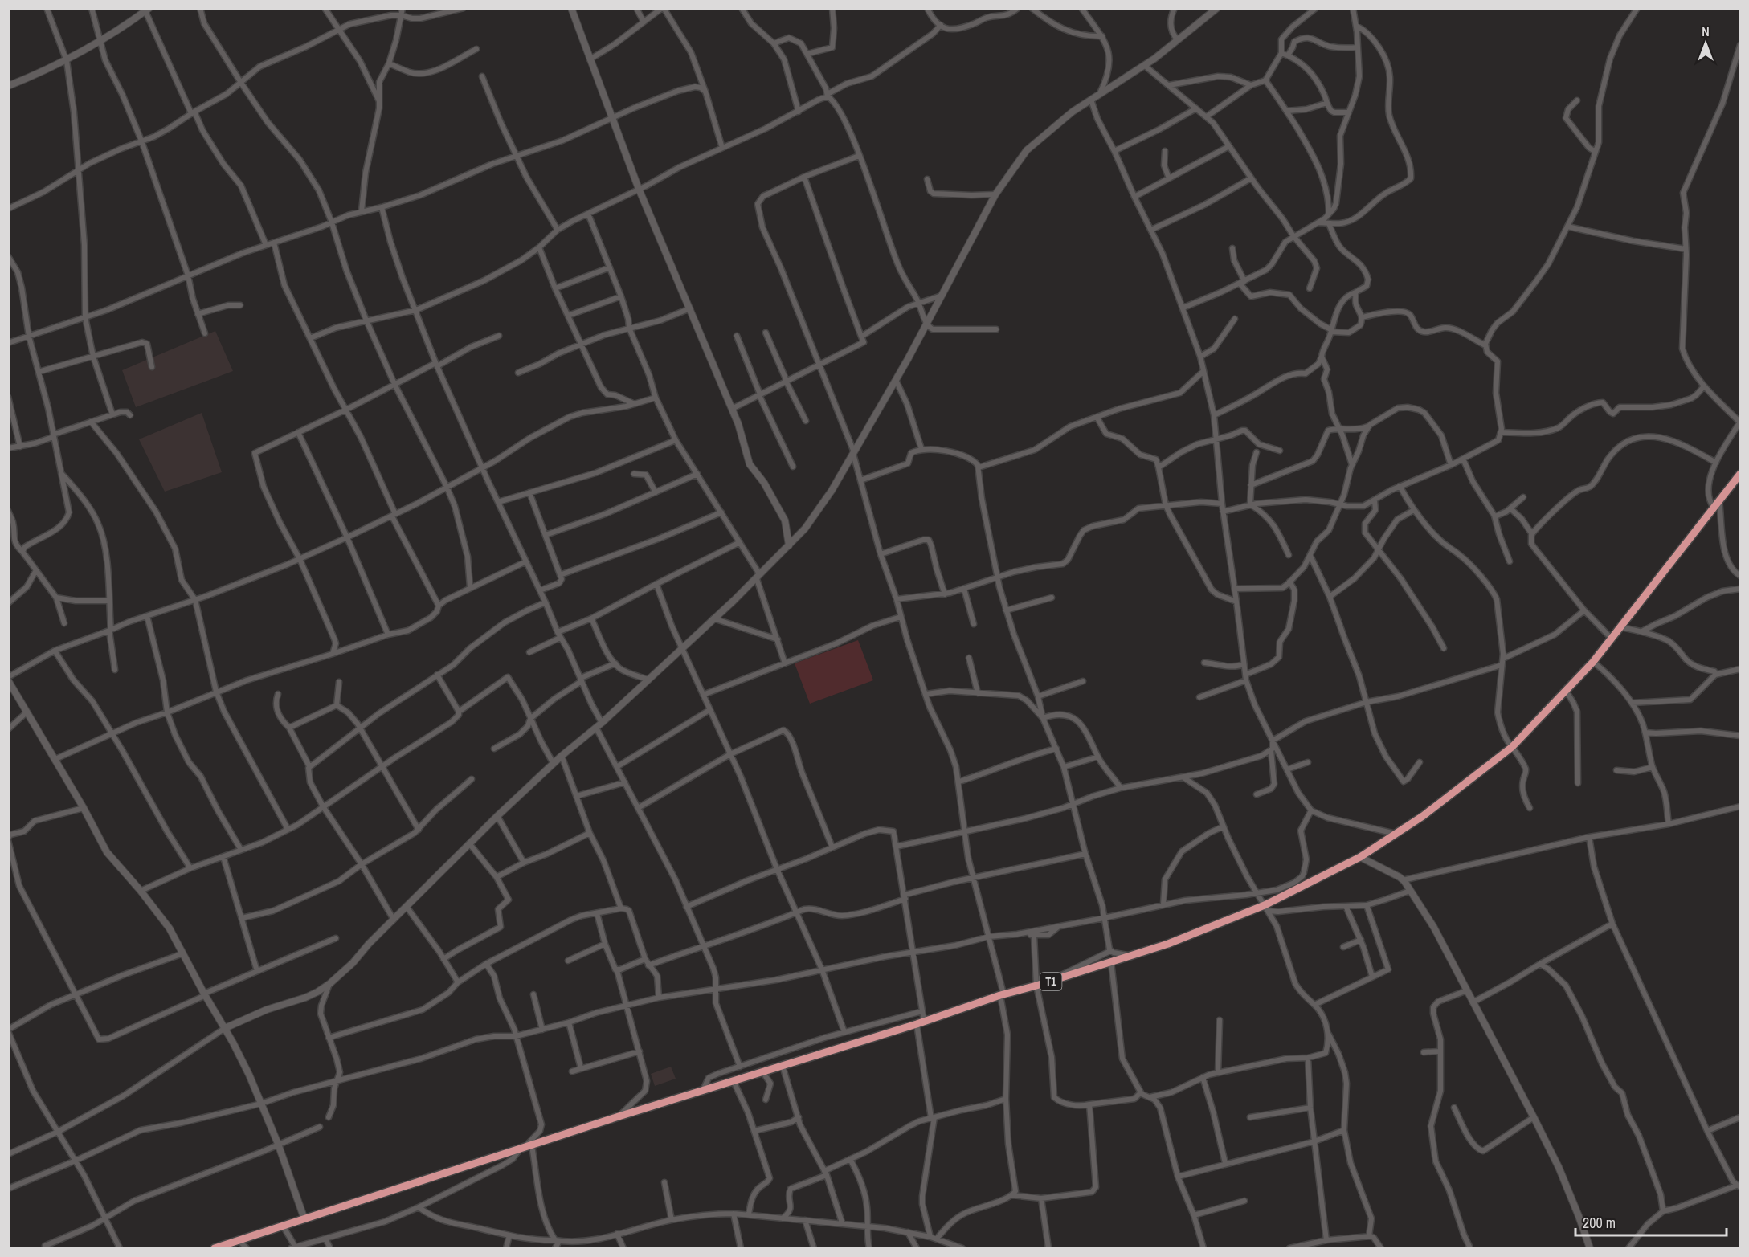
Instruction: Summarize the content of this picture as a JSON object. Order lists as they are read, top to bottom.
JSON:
{
  "streets": {
    "highway": ["T1"]
  },
  "scale_bar": "200 m",
  "north": "top"
}
